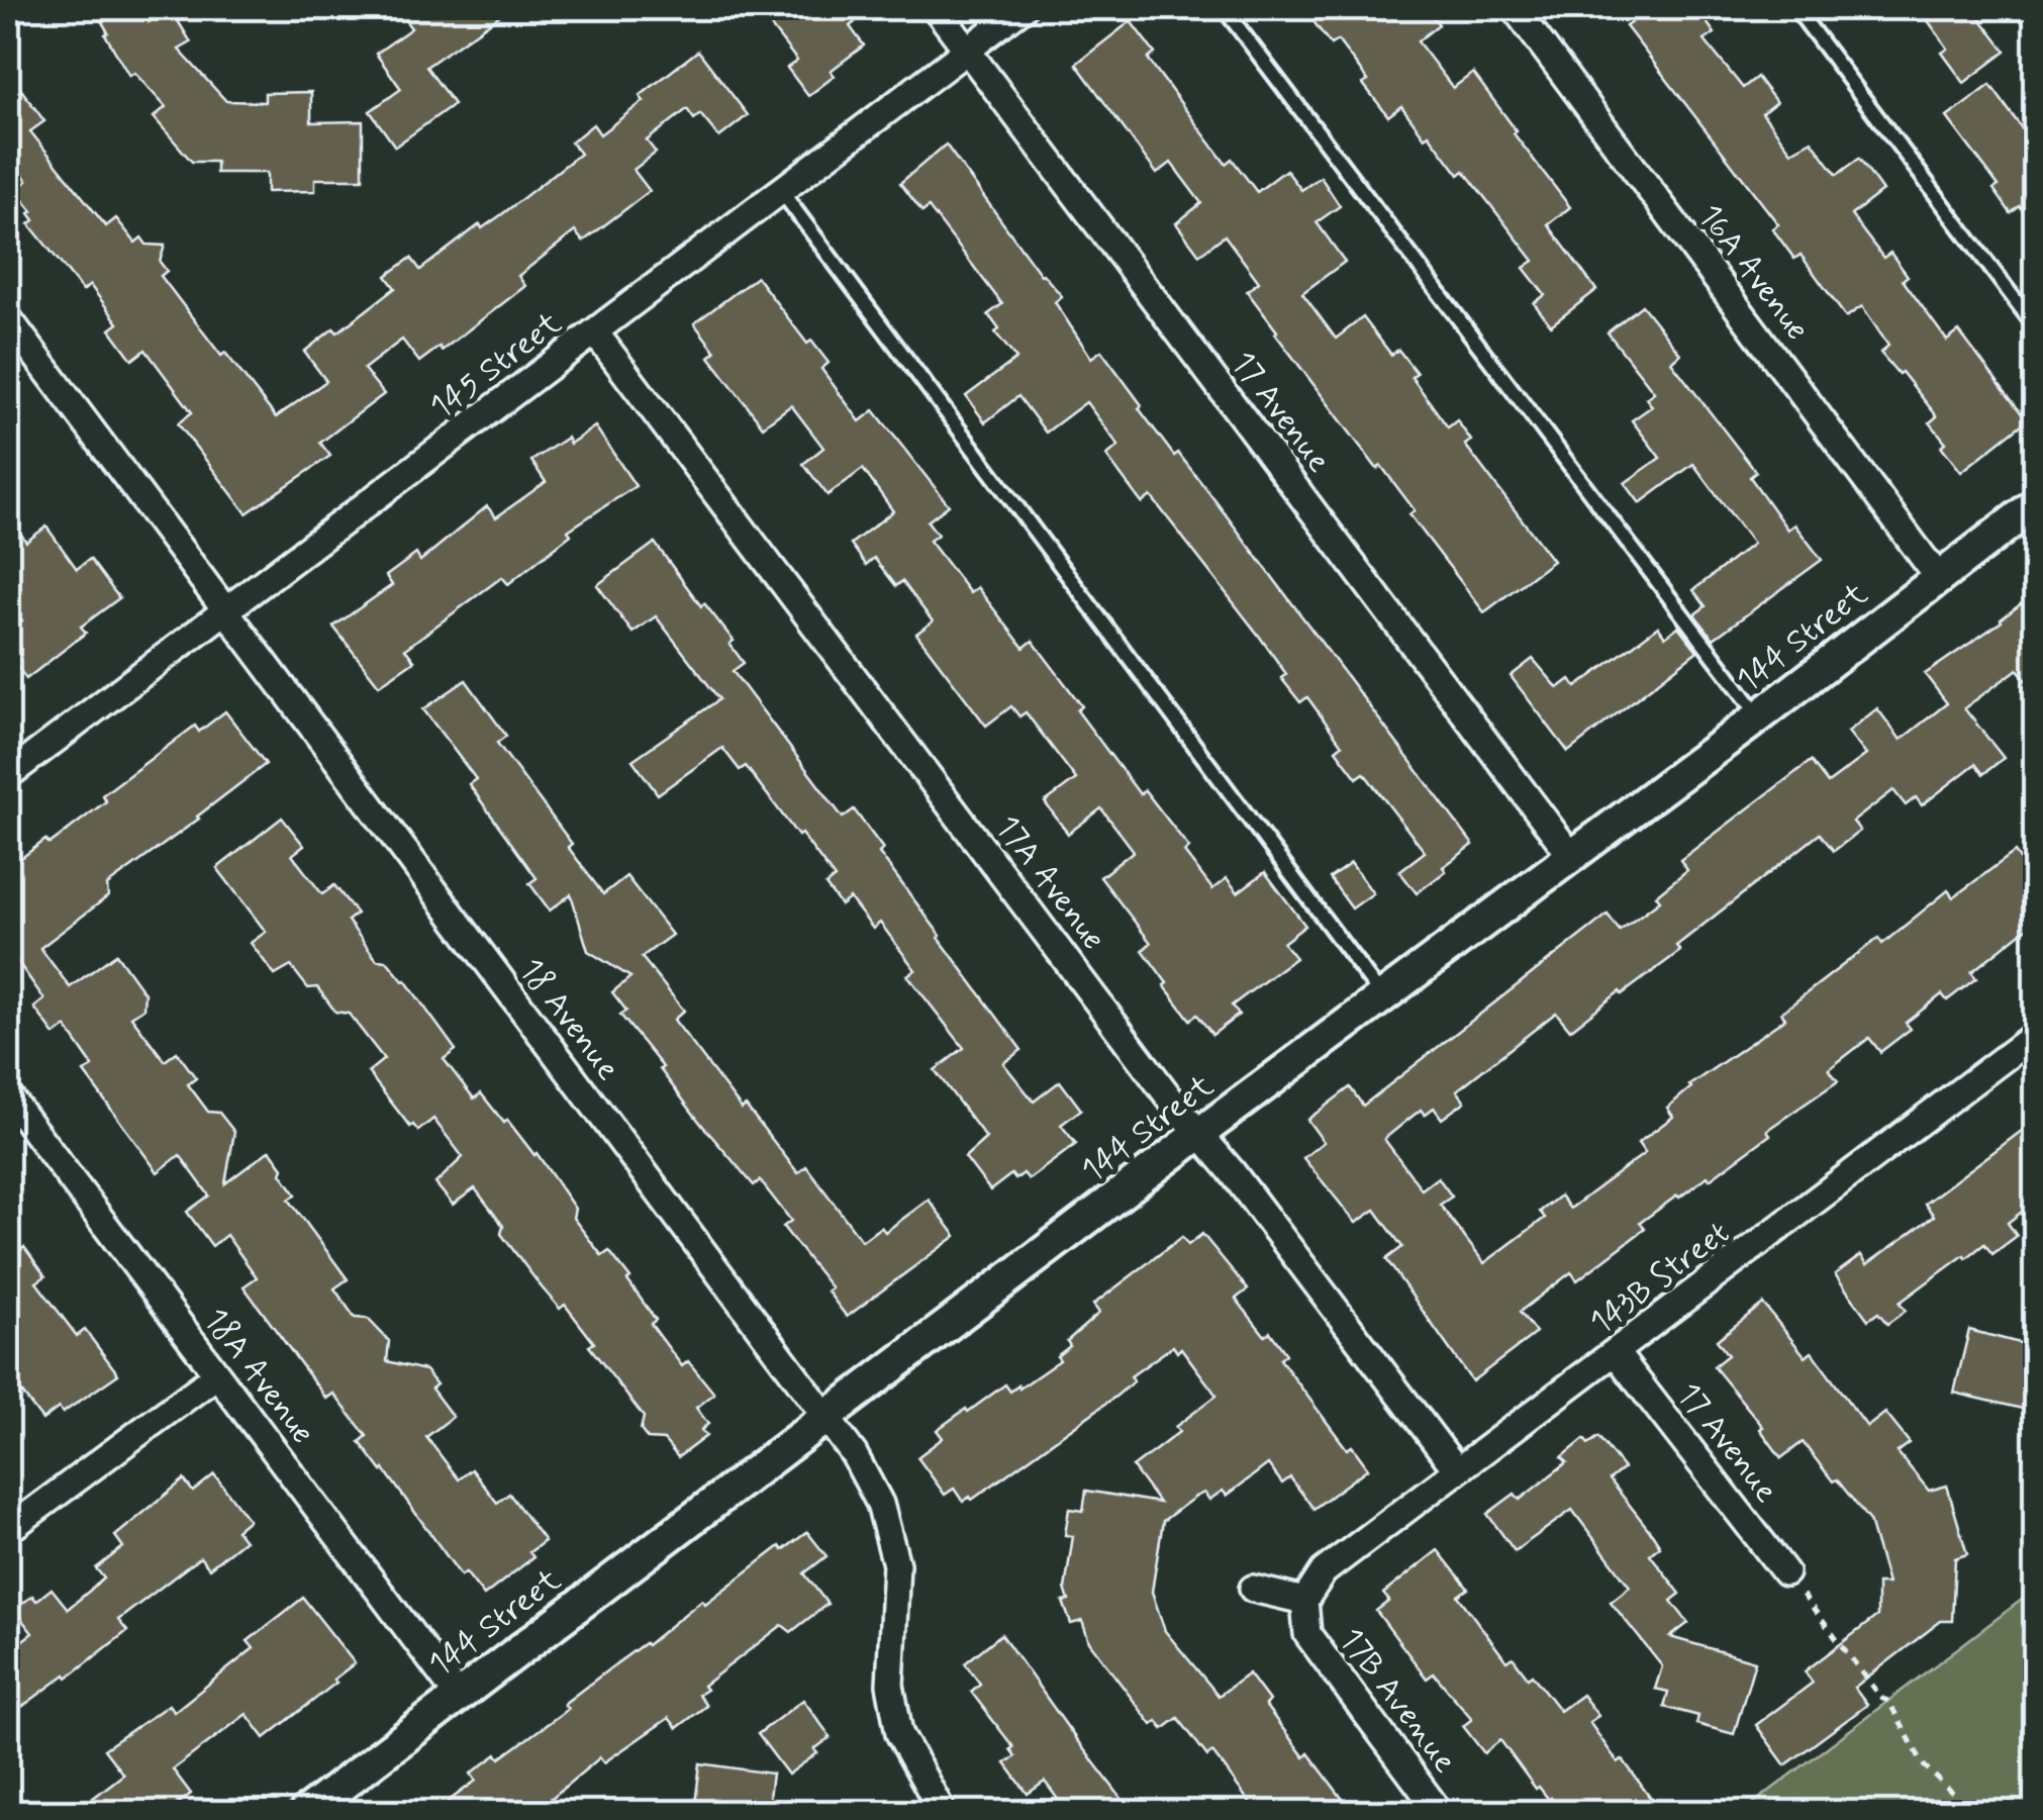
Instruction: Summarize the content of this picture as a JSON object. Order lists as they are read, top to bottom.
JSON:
{
  "streets": {
    "street": [
      "16A Avenue",
      "145 Street",
      "17 Avenue",
      "144 Street",
      "17A Avenue",
      "18 Avenue",
      "143B Street",
      "18A Avenue",
      "17B Avenue"
    ]
  },
  "crossings": [
    ["16A Avenue", "144 Street"],
    ["145 Street", "17 Avenue"],
    ["145 Street", "17A Avenue"],
    ["145 Street", "18 Avenue"],
    ["17 Avenue", "144 Street"],
    ["17 Avenue", "143B Street"],
    ["144 Street", "17A Avenue"],
    ["144 Street", "18 Avenue"],
    ["144 Street", "18A Avenue"],
    ["17A Avenue", "143B Street"],
    ["143B Street", "17B Avenue"]
  ]
}
